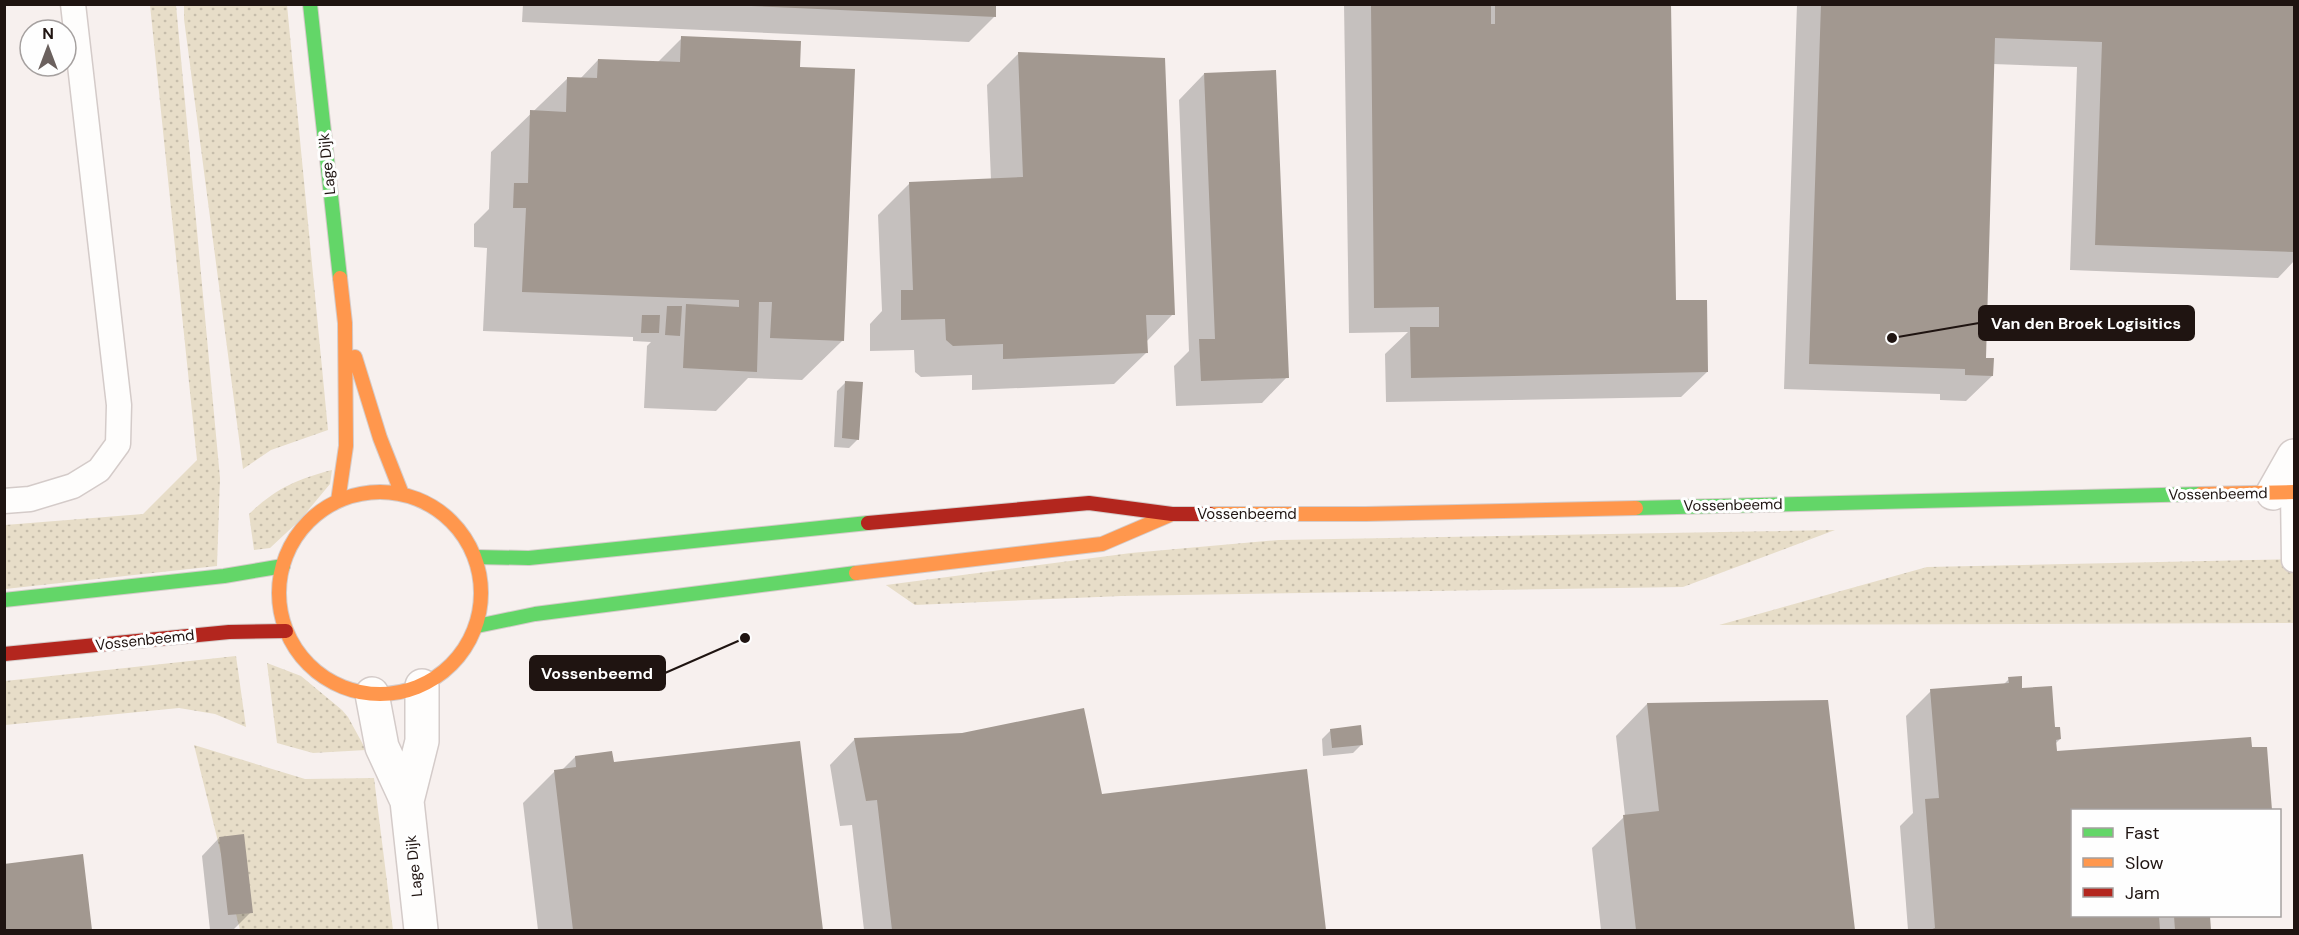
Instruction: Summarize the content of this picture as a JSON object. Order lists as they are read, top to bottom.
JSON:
{
  "streets": {
    "main road": ["Lage Dijk", "Vossenbeemd"]
  },
  "crossings": [
    ["Lage Dijk", "Vossenbeemd"]
  ],
  "places": ["Van den Broek Logisitics", "Vossenbeemd"],
  "legend": ["Fast", "Slow", "Jam"],
  "north": "top"
}
